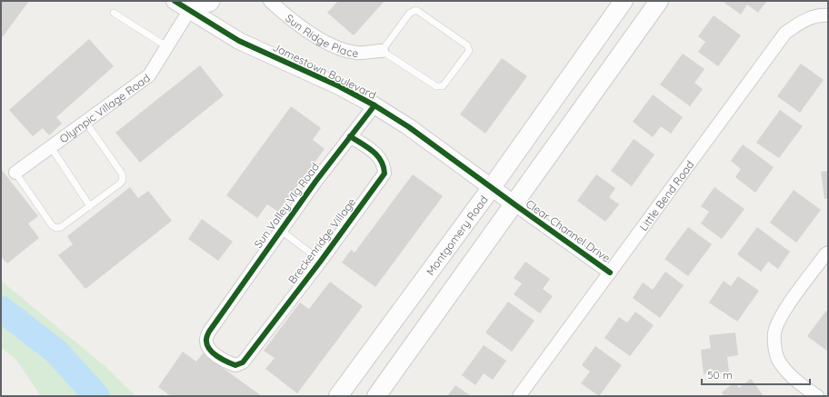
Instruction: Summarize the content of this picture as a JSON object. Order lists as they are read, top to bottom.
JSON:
{
  "streets": {
    "main road": ["Montgomery Road"],
    "street": [
      "Sun Ridge Place",
      "Jamestown Boulevard",
      "Olympic Village Road",
      "Little Bend Road",
      "Sun Valley Vlg Road",
      "Clear Channel Drive",
      "Breckenridge Village"
    ]
  },
  "crossings": [
    ["Jamestown Boulevard", "Olympic Village Road"],
    ["Jamestown Boulevard", "Sun Valley Vlg Road"],
    ["Jamestown Boulevard", "Clear Channel Drive"],
    ["Jamestown Boulevard", "Montgomery Road"],
    ["Little Bend Road", "Clear Channel Drive"],
    ["Sun Valley Vlg Road", "Breckenridge Village"]
  ],
  "scale_bar": "50 m"
}
